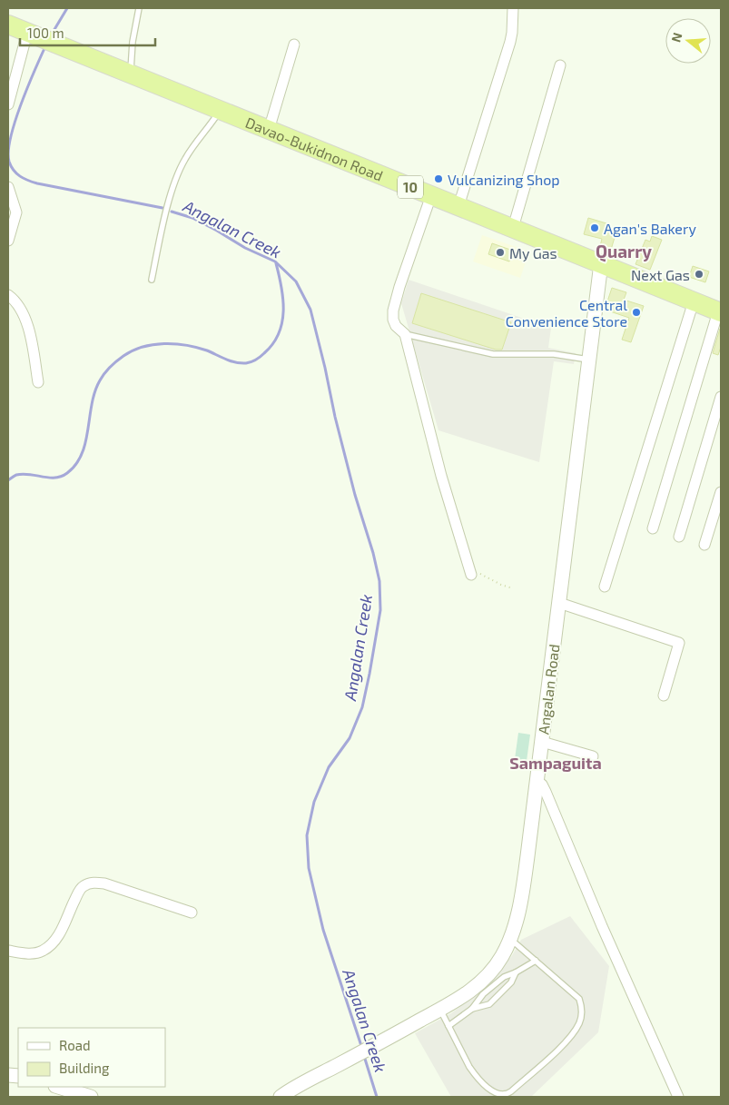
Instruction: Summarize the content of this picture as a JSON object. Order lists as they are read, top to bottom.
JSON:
{
  "streets": {
    "highway": ["Davao-Bukidnon Road", "10"],
    "street": ["Angalan Road"]
  },
  "crossings": [
    ["Davao-Bukidnon Road", "Angalan Road"]
  ],
  "districts": ["Quarry", "Sampaguita"],
  "water": ["Angalan Creek"],
  "places": [
    "Vulcanizing Shop",
    "Agan's Bakery",
    "My Gas",
    "Next Gas",
    "Central Convenience Store"
  ],
  "legend": ["Road", "Building"],
  "scale_bar": "100 m",
  "north": "left"
}
